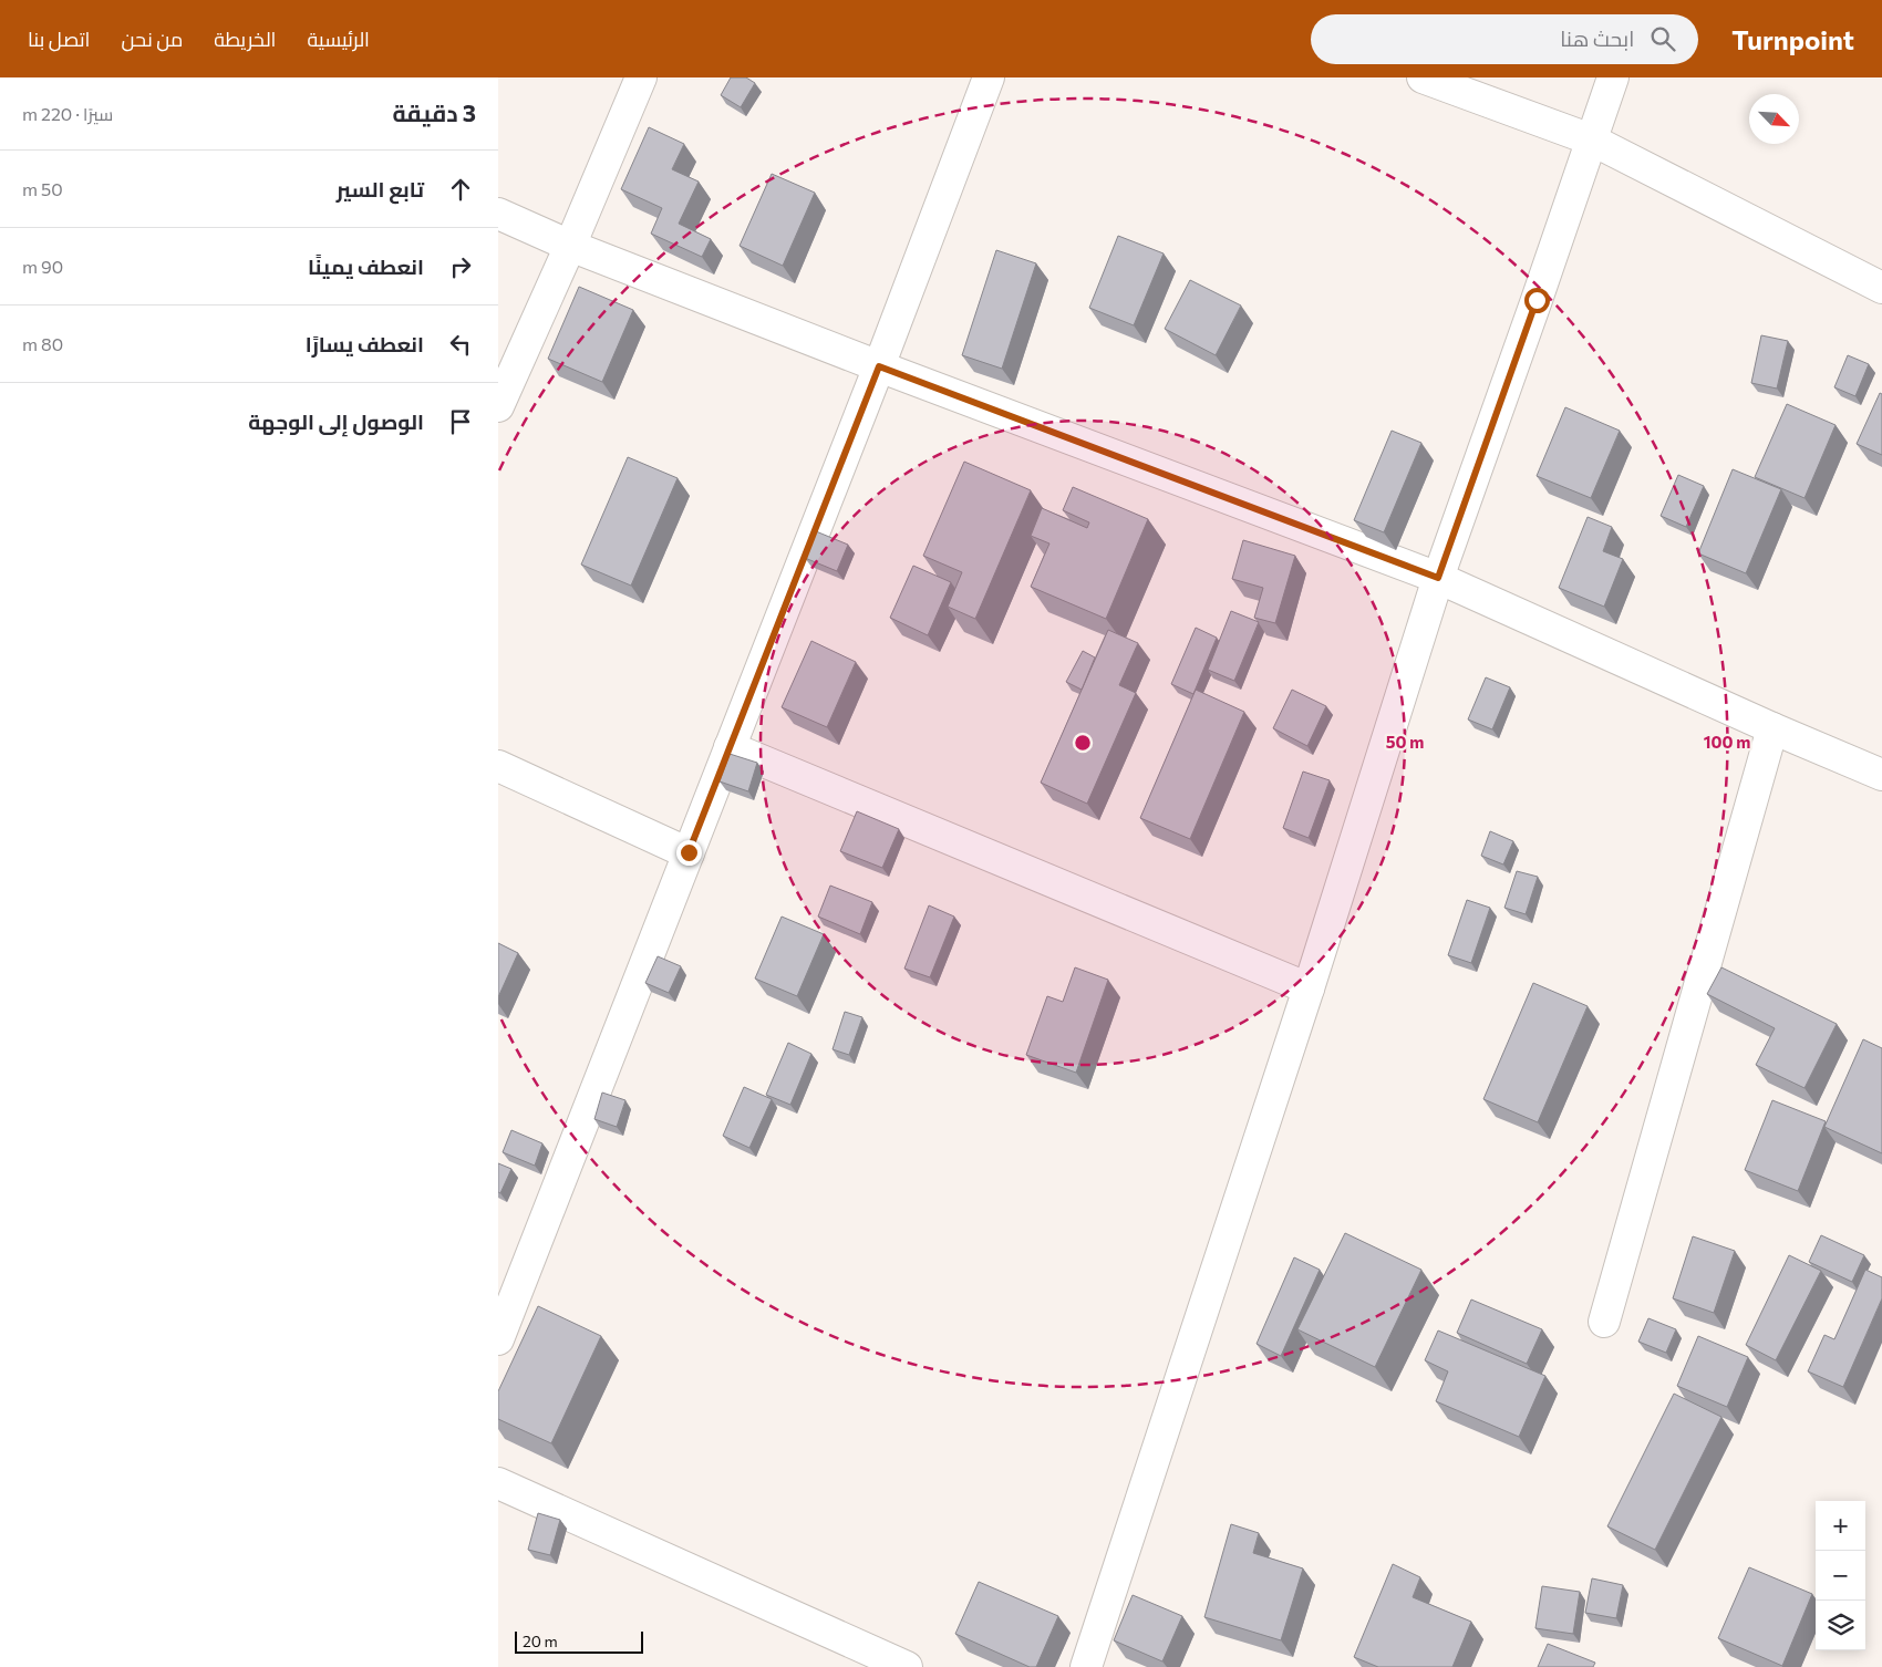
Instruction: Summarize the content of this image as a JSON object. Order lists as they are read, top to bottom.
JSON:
{
  "scale_bar": "20 m",
  "north": "bottom right",
  "page": {
    "header": "Turnpoint",
    "search": "ابحث هنا",
    "nav": [
      "الرئيسية",
      "الخريطة",
      "من نحن",
      "اتصل بنا"
    ],
    "heading": ["3 دقيقة", "سيرًا · 220 m"],
    "list": [
      ["تابع السير", "50 m"],
      ["انعطف يمينًا", "90 m"],
      ["انعطف يسارًا", "80 m"],
      "الوصول إلى الوجهة"
    ],
    "map_buttons": ["+", "−"],
    "scale": "20 m"
  },
  "rings": ["50 m", "100 m"]
}
